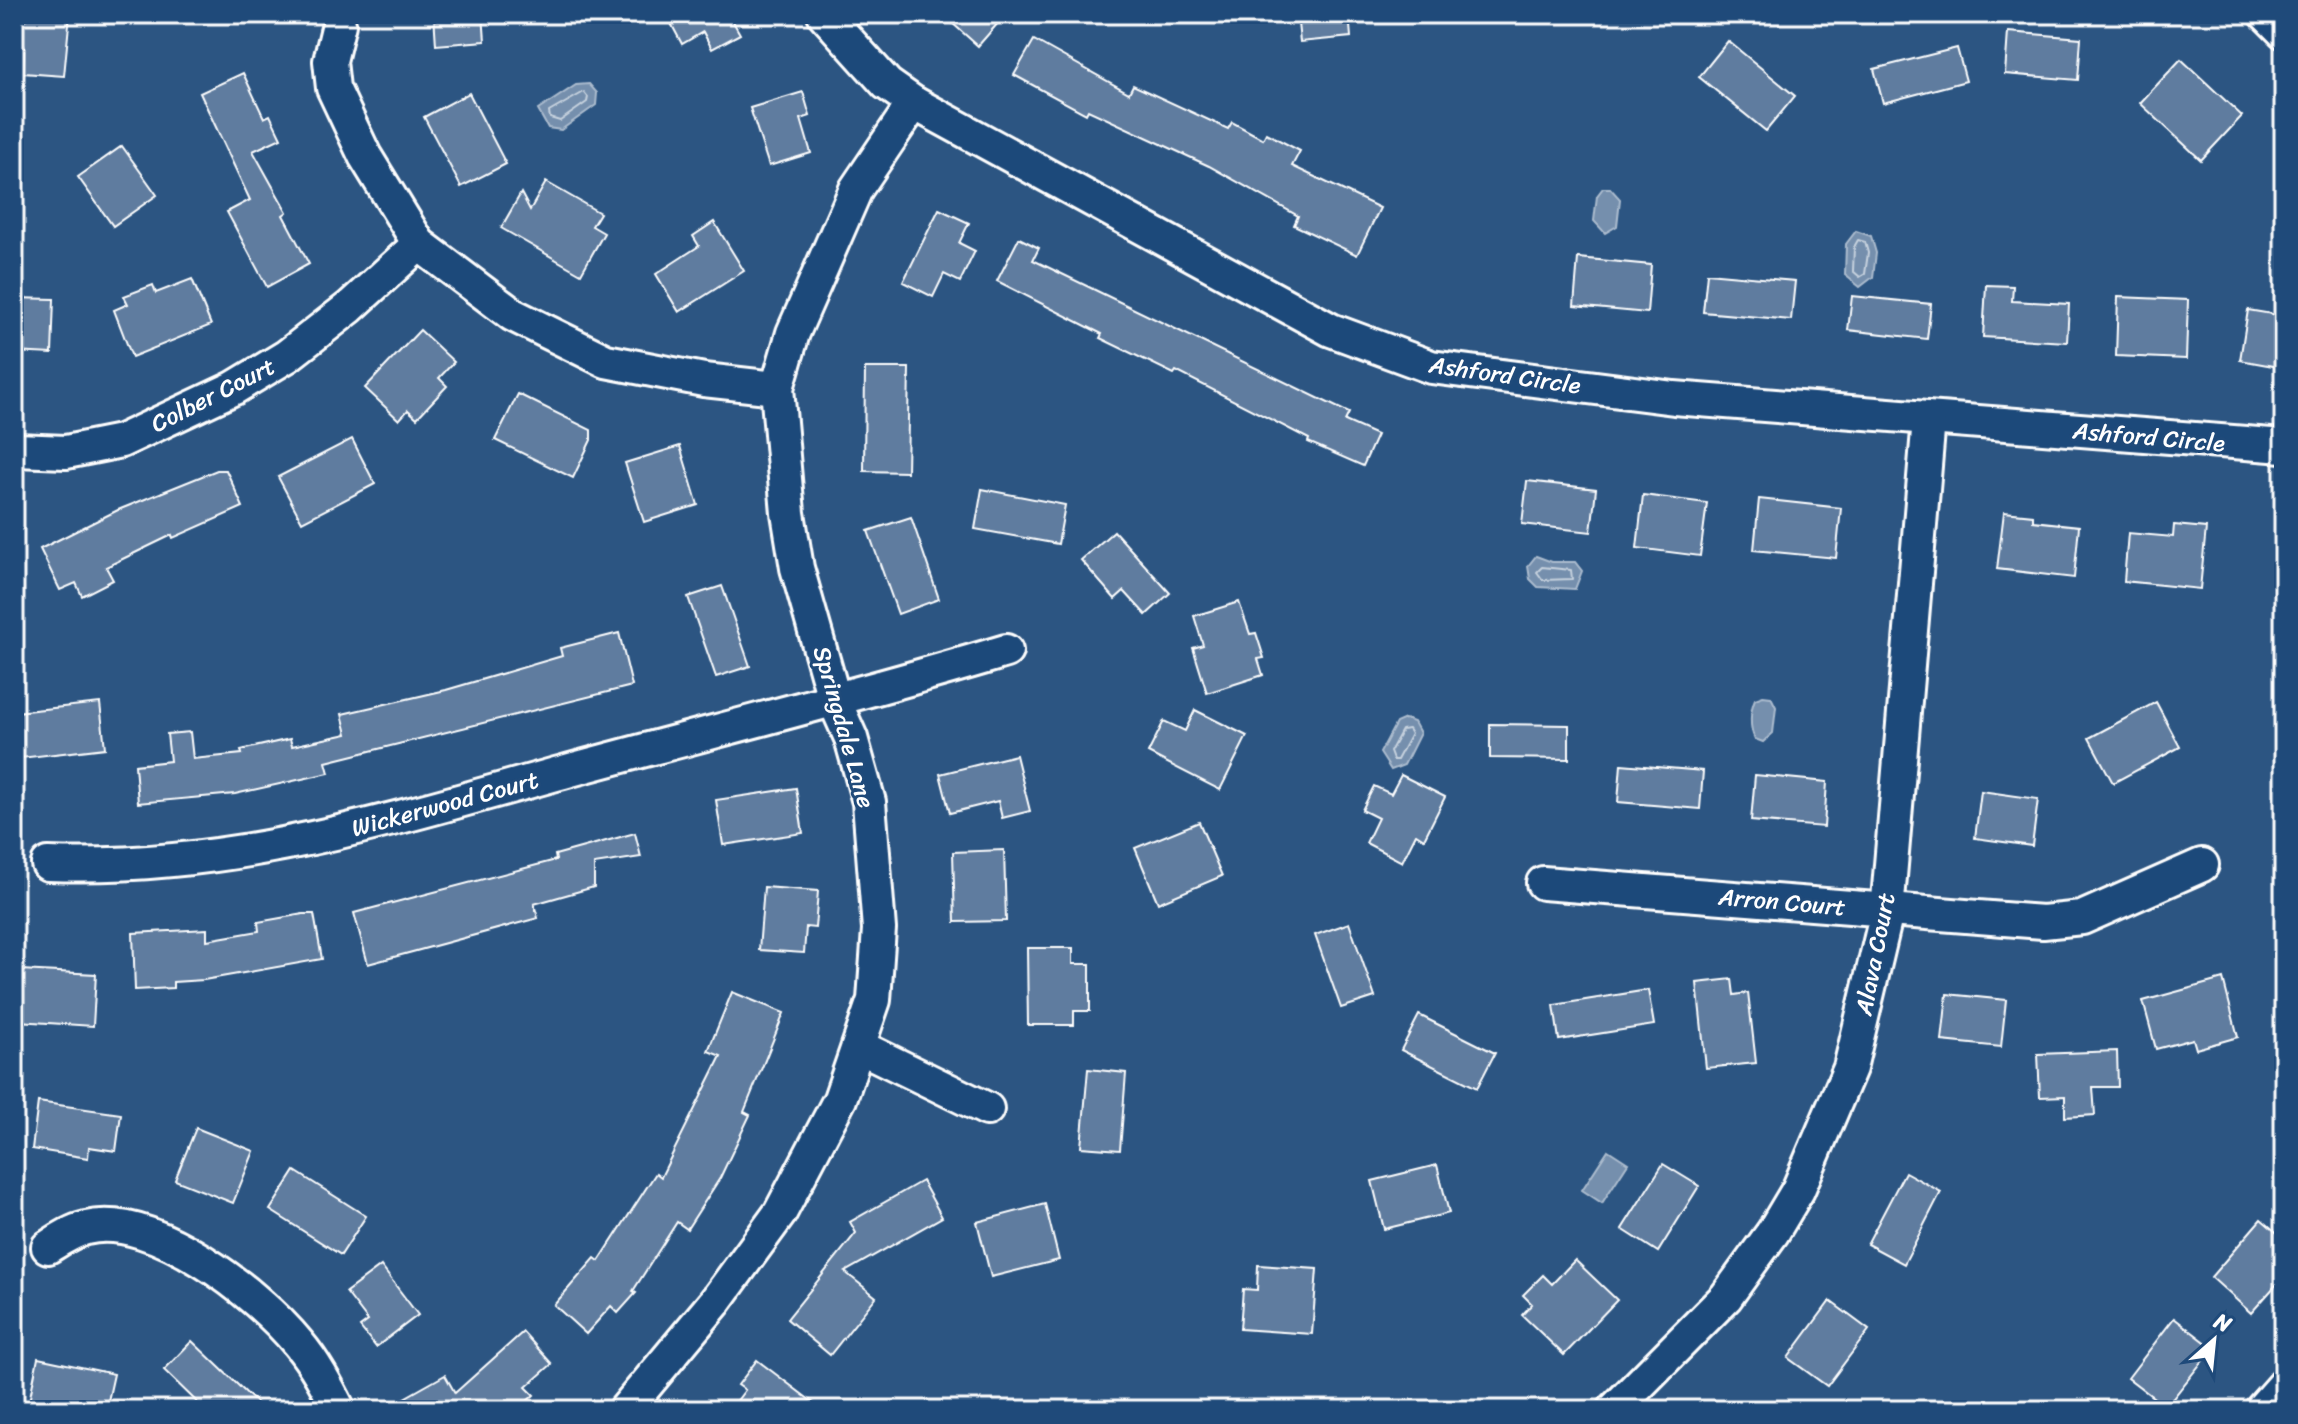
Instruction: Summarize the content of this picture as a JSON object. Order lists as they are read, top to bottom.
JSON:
{
  "streets": {
    "street": [
      "Ashford Circle",
      "Colber Court",
      "Springdale Lane",
      "Wickerwood Court",
      "Arron Court",
      "Alava Court"
    ]
  },
  "crossings": [
    ["Ashford Circle", "Springdale Lane"],
    ["Ashford Circle", "Alava Court"],
    ["Springdale Lane", "Wickerwood Court"],
    ["Arron Court", "Alava Court"]
  ],
  "north": "top right"
}
